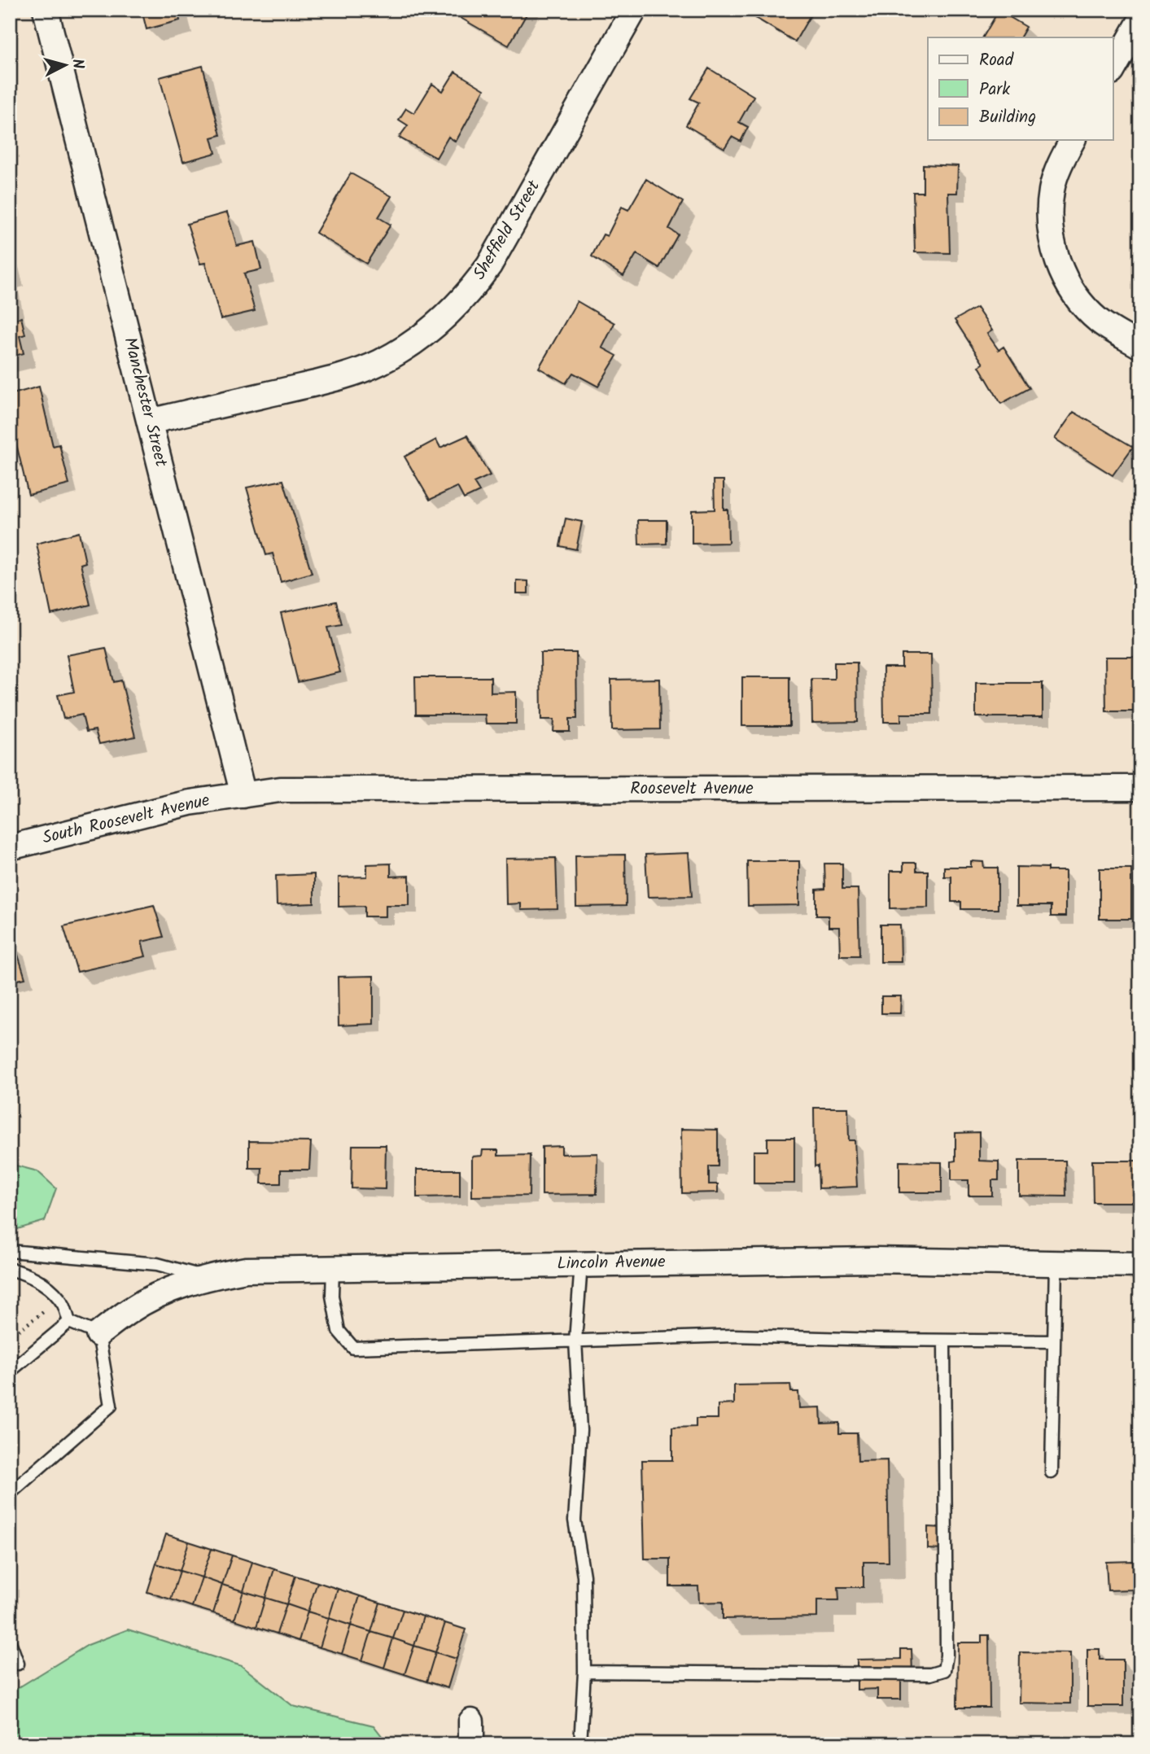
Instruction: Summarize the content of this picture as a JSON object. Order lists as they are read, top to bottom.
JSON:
{
  "streets": {
    "street": [
      "Sheffield Street",
      "Manchester Street",
      "Roosevelt Avenue",
      "South Roosevelt Avenue",
      "Lincoln Avenue"
    ]
  },
  "crossings": [
    ["Sheffield Street", "Manchester Street"],
    ["Manchester Street", "Roosevelt Avenue"],
    ["Manchester Street", "South Roosevelt Avenue"],
    ["Roosevelt Avenue", "South Roosevelt Avenue"]
  ],
  "legend": ["Road", "Park", "Building"],
  "north": "right"
}
